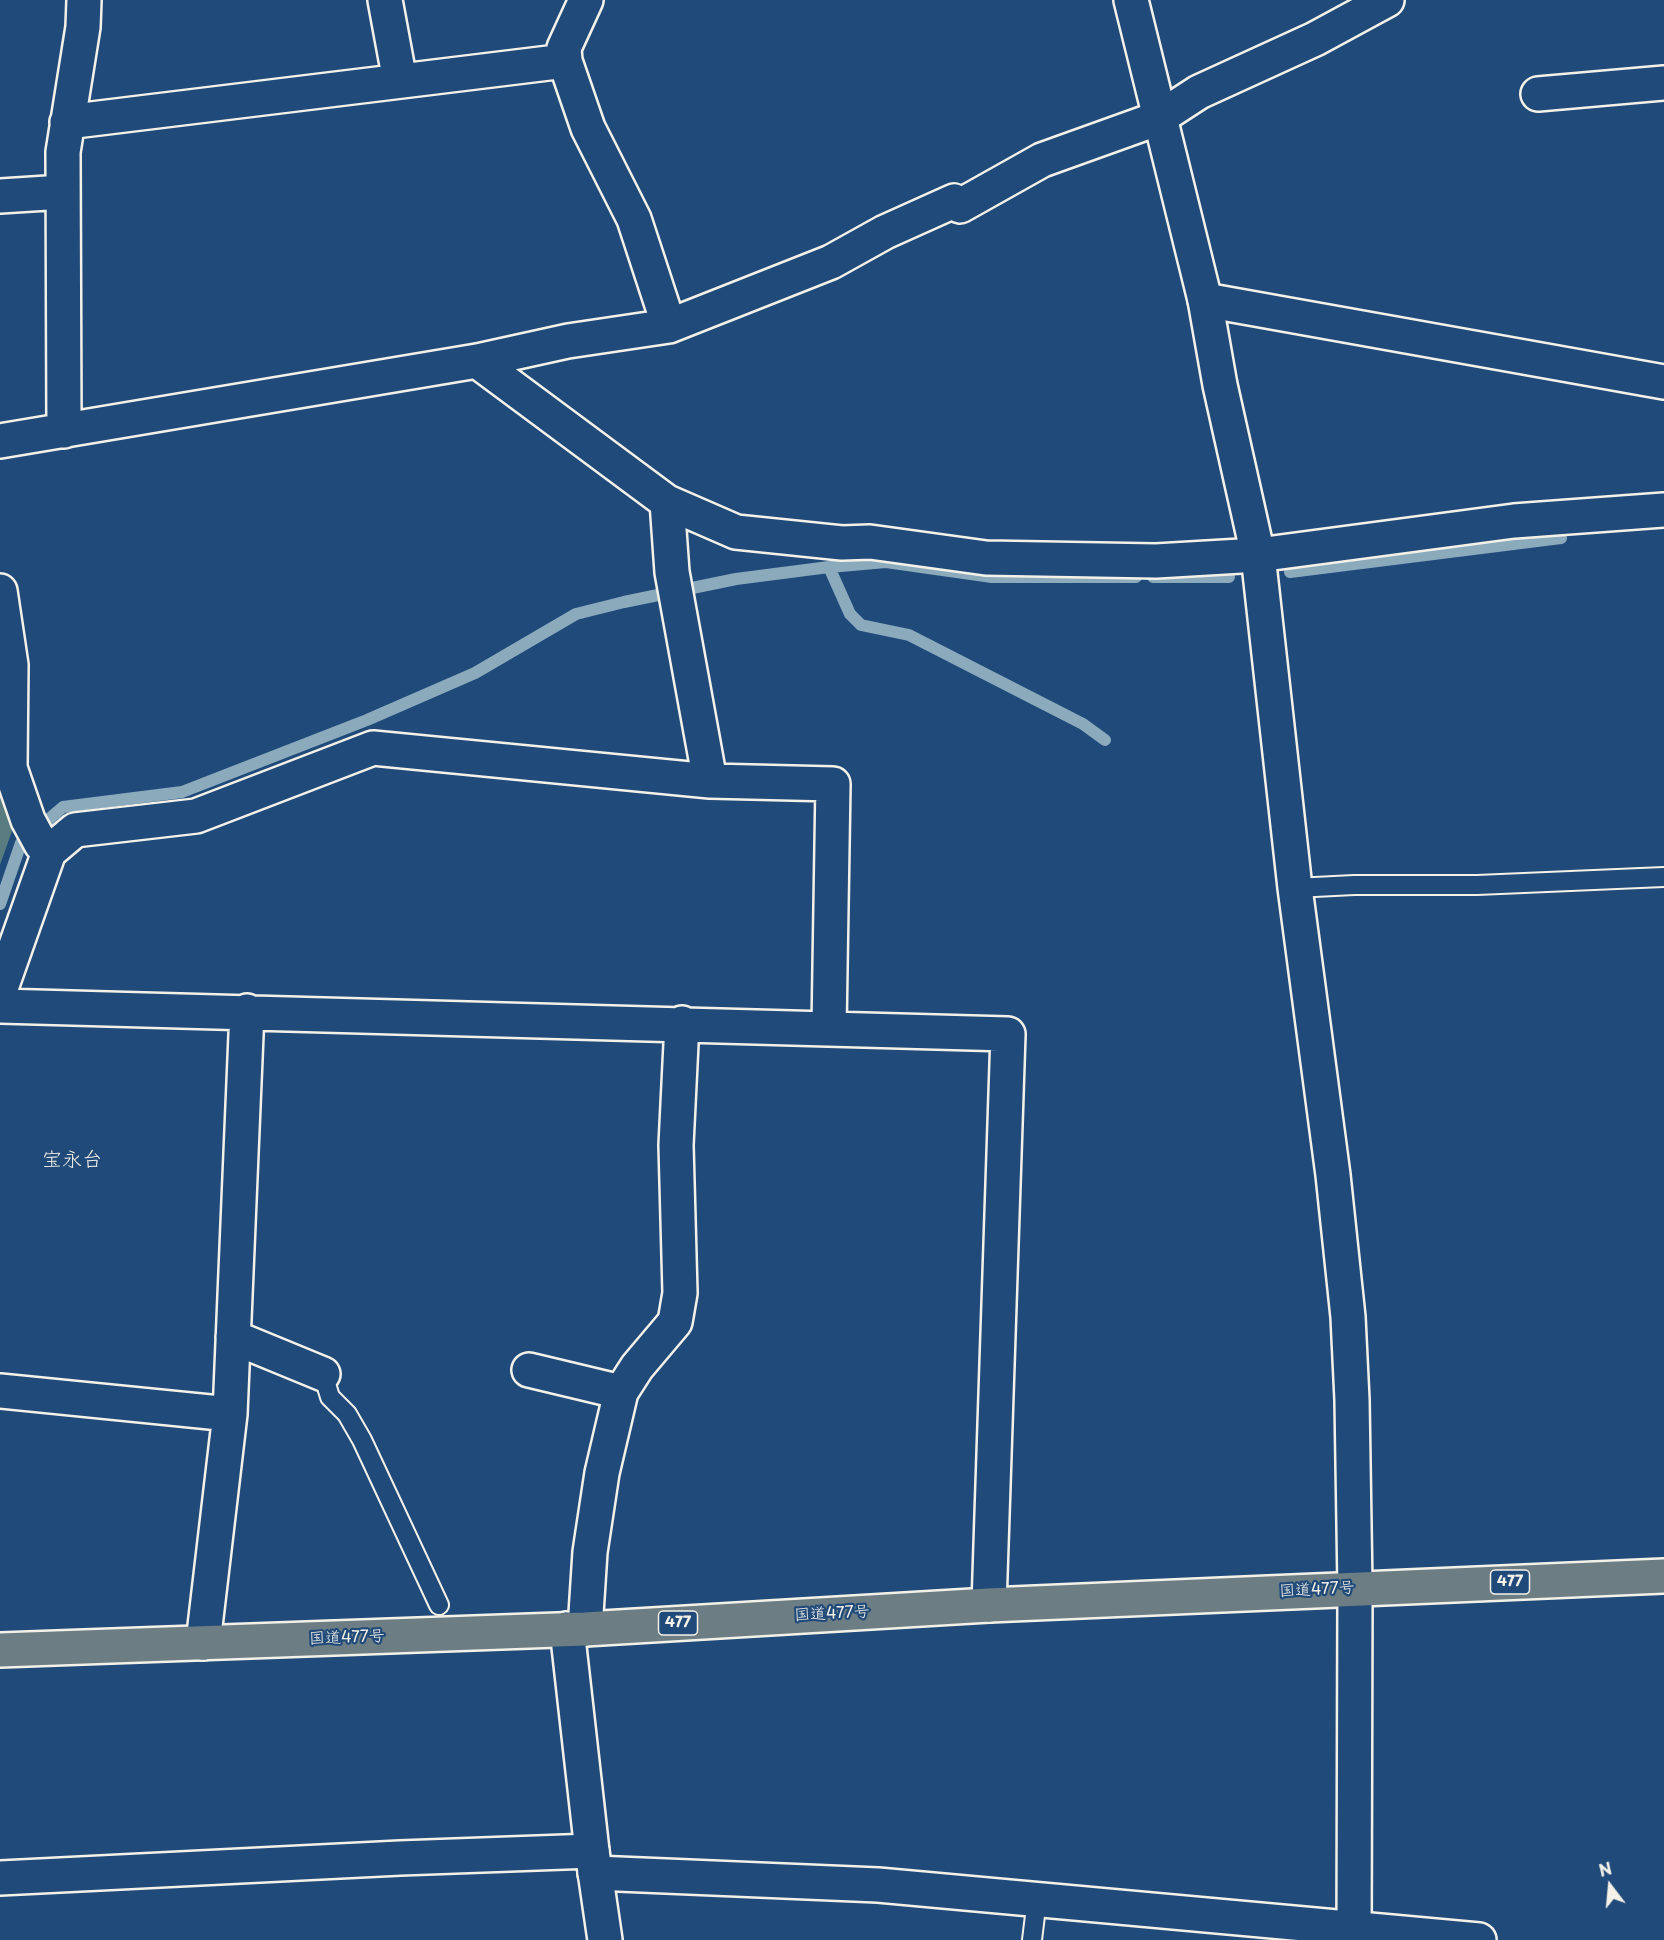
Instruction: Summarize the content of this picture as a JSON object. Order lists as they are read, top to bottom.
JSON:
{
  "streets": {
    "highway": ["477", "国道477号"]
  },
  "districts": ["宝永台"],
  "north": "top"
}
